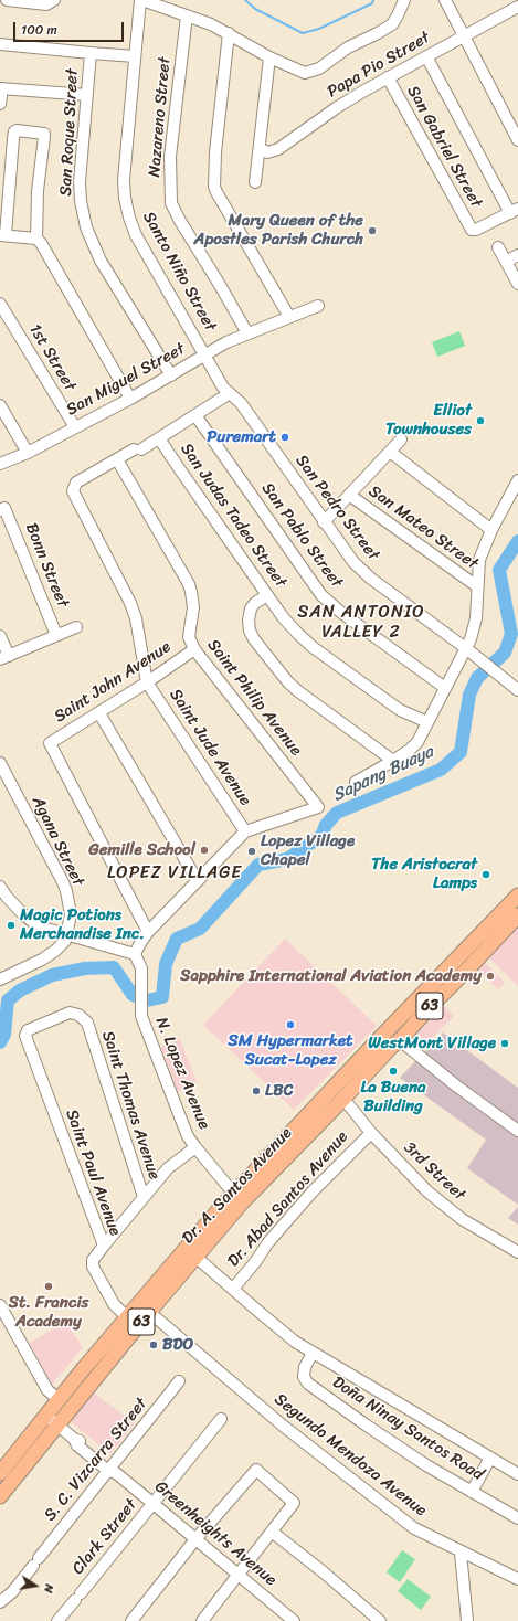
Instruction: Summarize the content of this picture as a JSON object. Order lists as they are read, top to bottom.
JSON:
{
  "streets": {
    "main road": ["63", "Dr. A. Santos Avenue"],
    "street": [
      "Papa Pio Street",
      "Nazareno Street",
      "San Roque Street",
      "San Gabriel Street",
      "Santo Niño Street",
      "1st Street",
      "San Miguel Street",
      "San Pedro Street",
      "San Judas Tadeo Street",
      "San Mateo Street",
      "San Pablo Street",
      "Bonn Street",
      "Saint John Avenue",
      "Saint Philip Avenue",
      "Saint Jude Avenue",
      "Agana Street",
      "N. Lopez Avenue",
      "Saint Thomas Avenue",
      "3rd Street",
      "Saint Paul Avenue",
      "Dr. Abad Santos Avenue",
      "Doña Ninay Santos Road",
      "Segundo Mendoza Avenue",
      "S. C. Vizcarra Street",
      "Greenheights Avenue",
      "Clark Street"
    ]
  },
  "crossings": [
    ["Papa Pio Street", "San Gabriel Street"],
    ["Nazareno Street", "San Miguel Street"],
    ["San Roque Street", "San Miguel Street"],
    ["Santo Niño Street", "San Miguel Street"],
    ["Santo Niño Street", "San Pedro Street"],
    ["1st Street", "San Miguel Street"],
    ["Saint John Avenue", "Saint Philip Avenue"],
    ["Saint John Avenue", "Saint Jude Avenue"],
    ["Saint Philip Avenue", "Saint Jude Avenue"],
    ["N. Lopez Avenue", "Dr. A. Santos Avenue"],
    ["Saint Thomas Avenue", "Saint Paul Avenue"],
    ["3rd Street", "Dr. A. Santos Avenue"],
    ["3rd Street", "Dr. Abad Santos Avenue"],
    ["Saint Paul Avenue", "Dr. A. Santos Avenue"],
    ["Dr. A. Santos Avenue", "Doña Ninay Santos Road"],
    ["Dr. A. Santos Avenue", "Segundo Mendoza Avenue"],
    ["Dr. A. Santos Avenue", "Greenheights Avenue"],
    ["Dr. Abad Santos Avenue", "Doña Ninay Santos Road"],
    ["S. C. Vizcarra Street", "Greenheights Avenue"],
    ["Greenheights Avenue", "Clark Street"]
  ],
  "districts": ["SAN ANTONIO VALLEY 2", "LOPEZ VILLAGE"],
  "water": ["Sapang Buaya"],
  "places": [
    "Mary Queen of the Apostles Parish Church",
    "Elliot Townhouses",
    "Puremart",
    "Gemille School",
    "Lopez Village Chapel",
    "The Aristocrat Lamps",
    "Magic Potions Merchandise Inc.",
    "Sapphire International Aviation Academy",
    "SM Hypermarket Sucat-Lopez",
    "WestMont Village",
    "La Buena Building",
    "LBC",
    "St. Francis Academy",
    "BDO"
  ],
  "scale_bar": "100 m",
  "north": "right"
}
